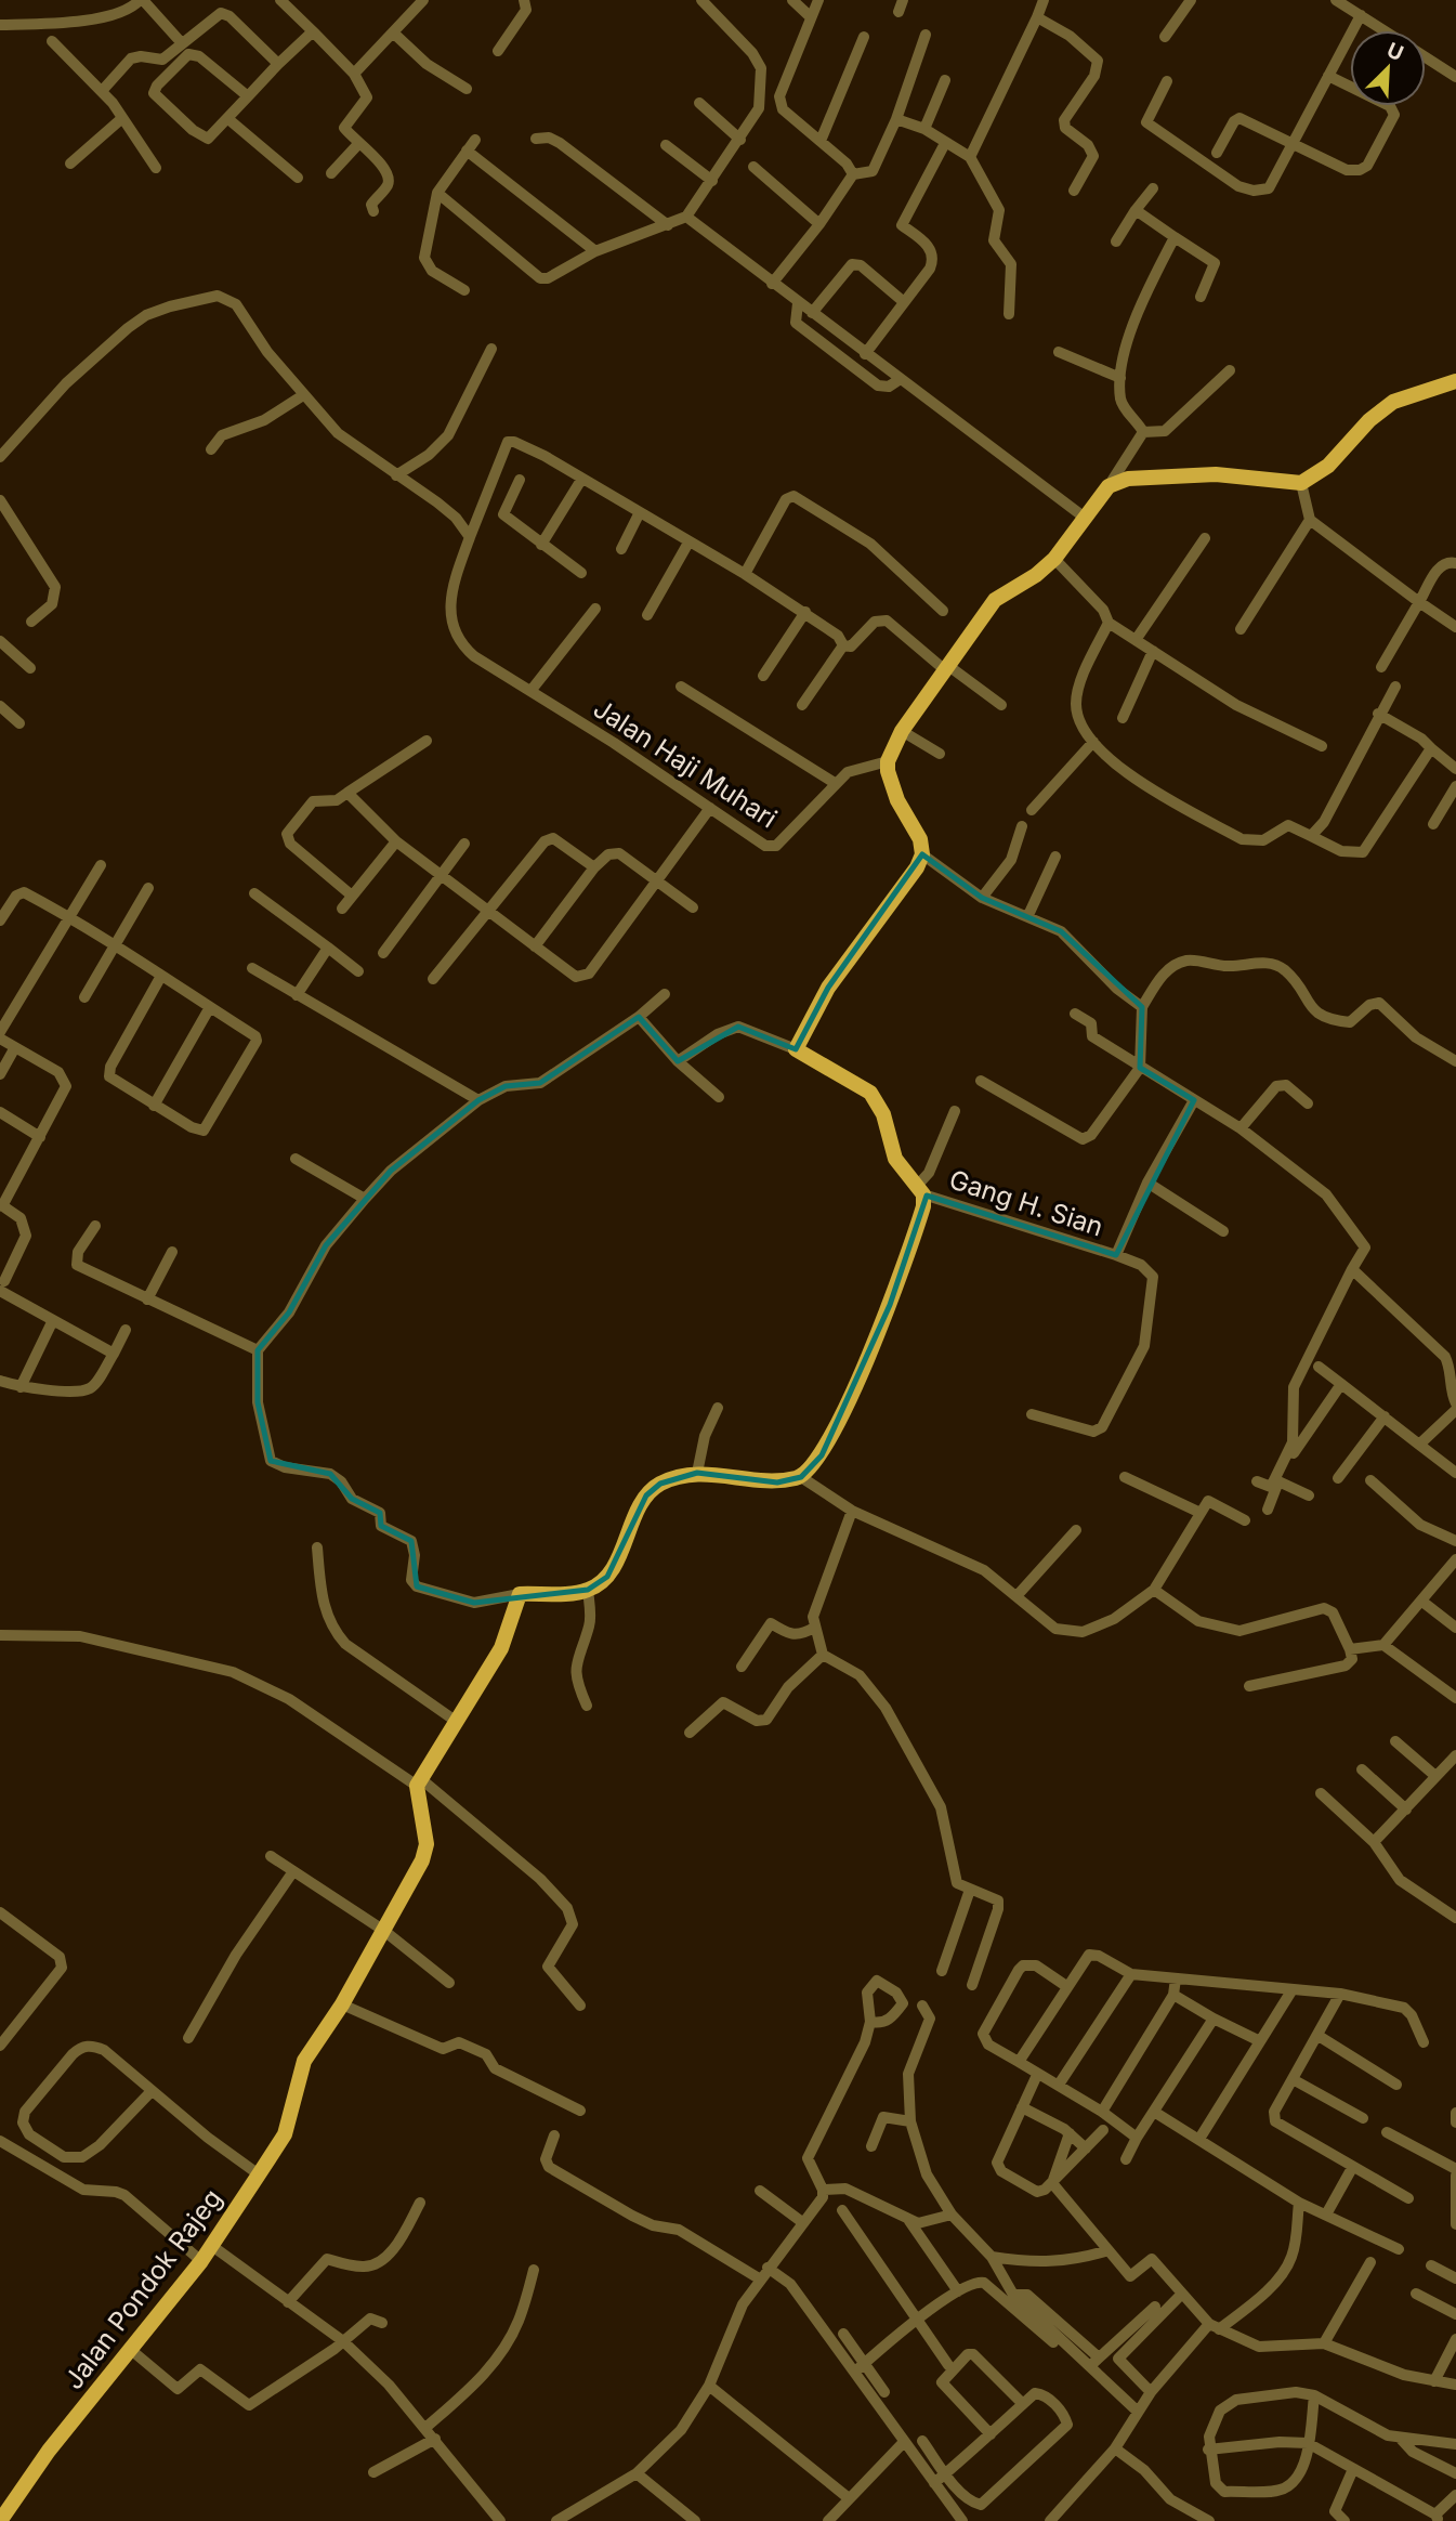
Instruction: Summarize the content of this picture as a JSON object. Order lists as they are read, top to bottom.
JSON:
{
  "streets": {
    "main road": ["Jalan Pondok Rajeg"],
    "street": ["Jalan Haji Muhari", "Gang H. Sian"]
  },
  "north": "top right"
}
